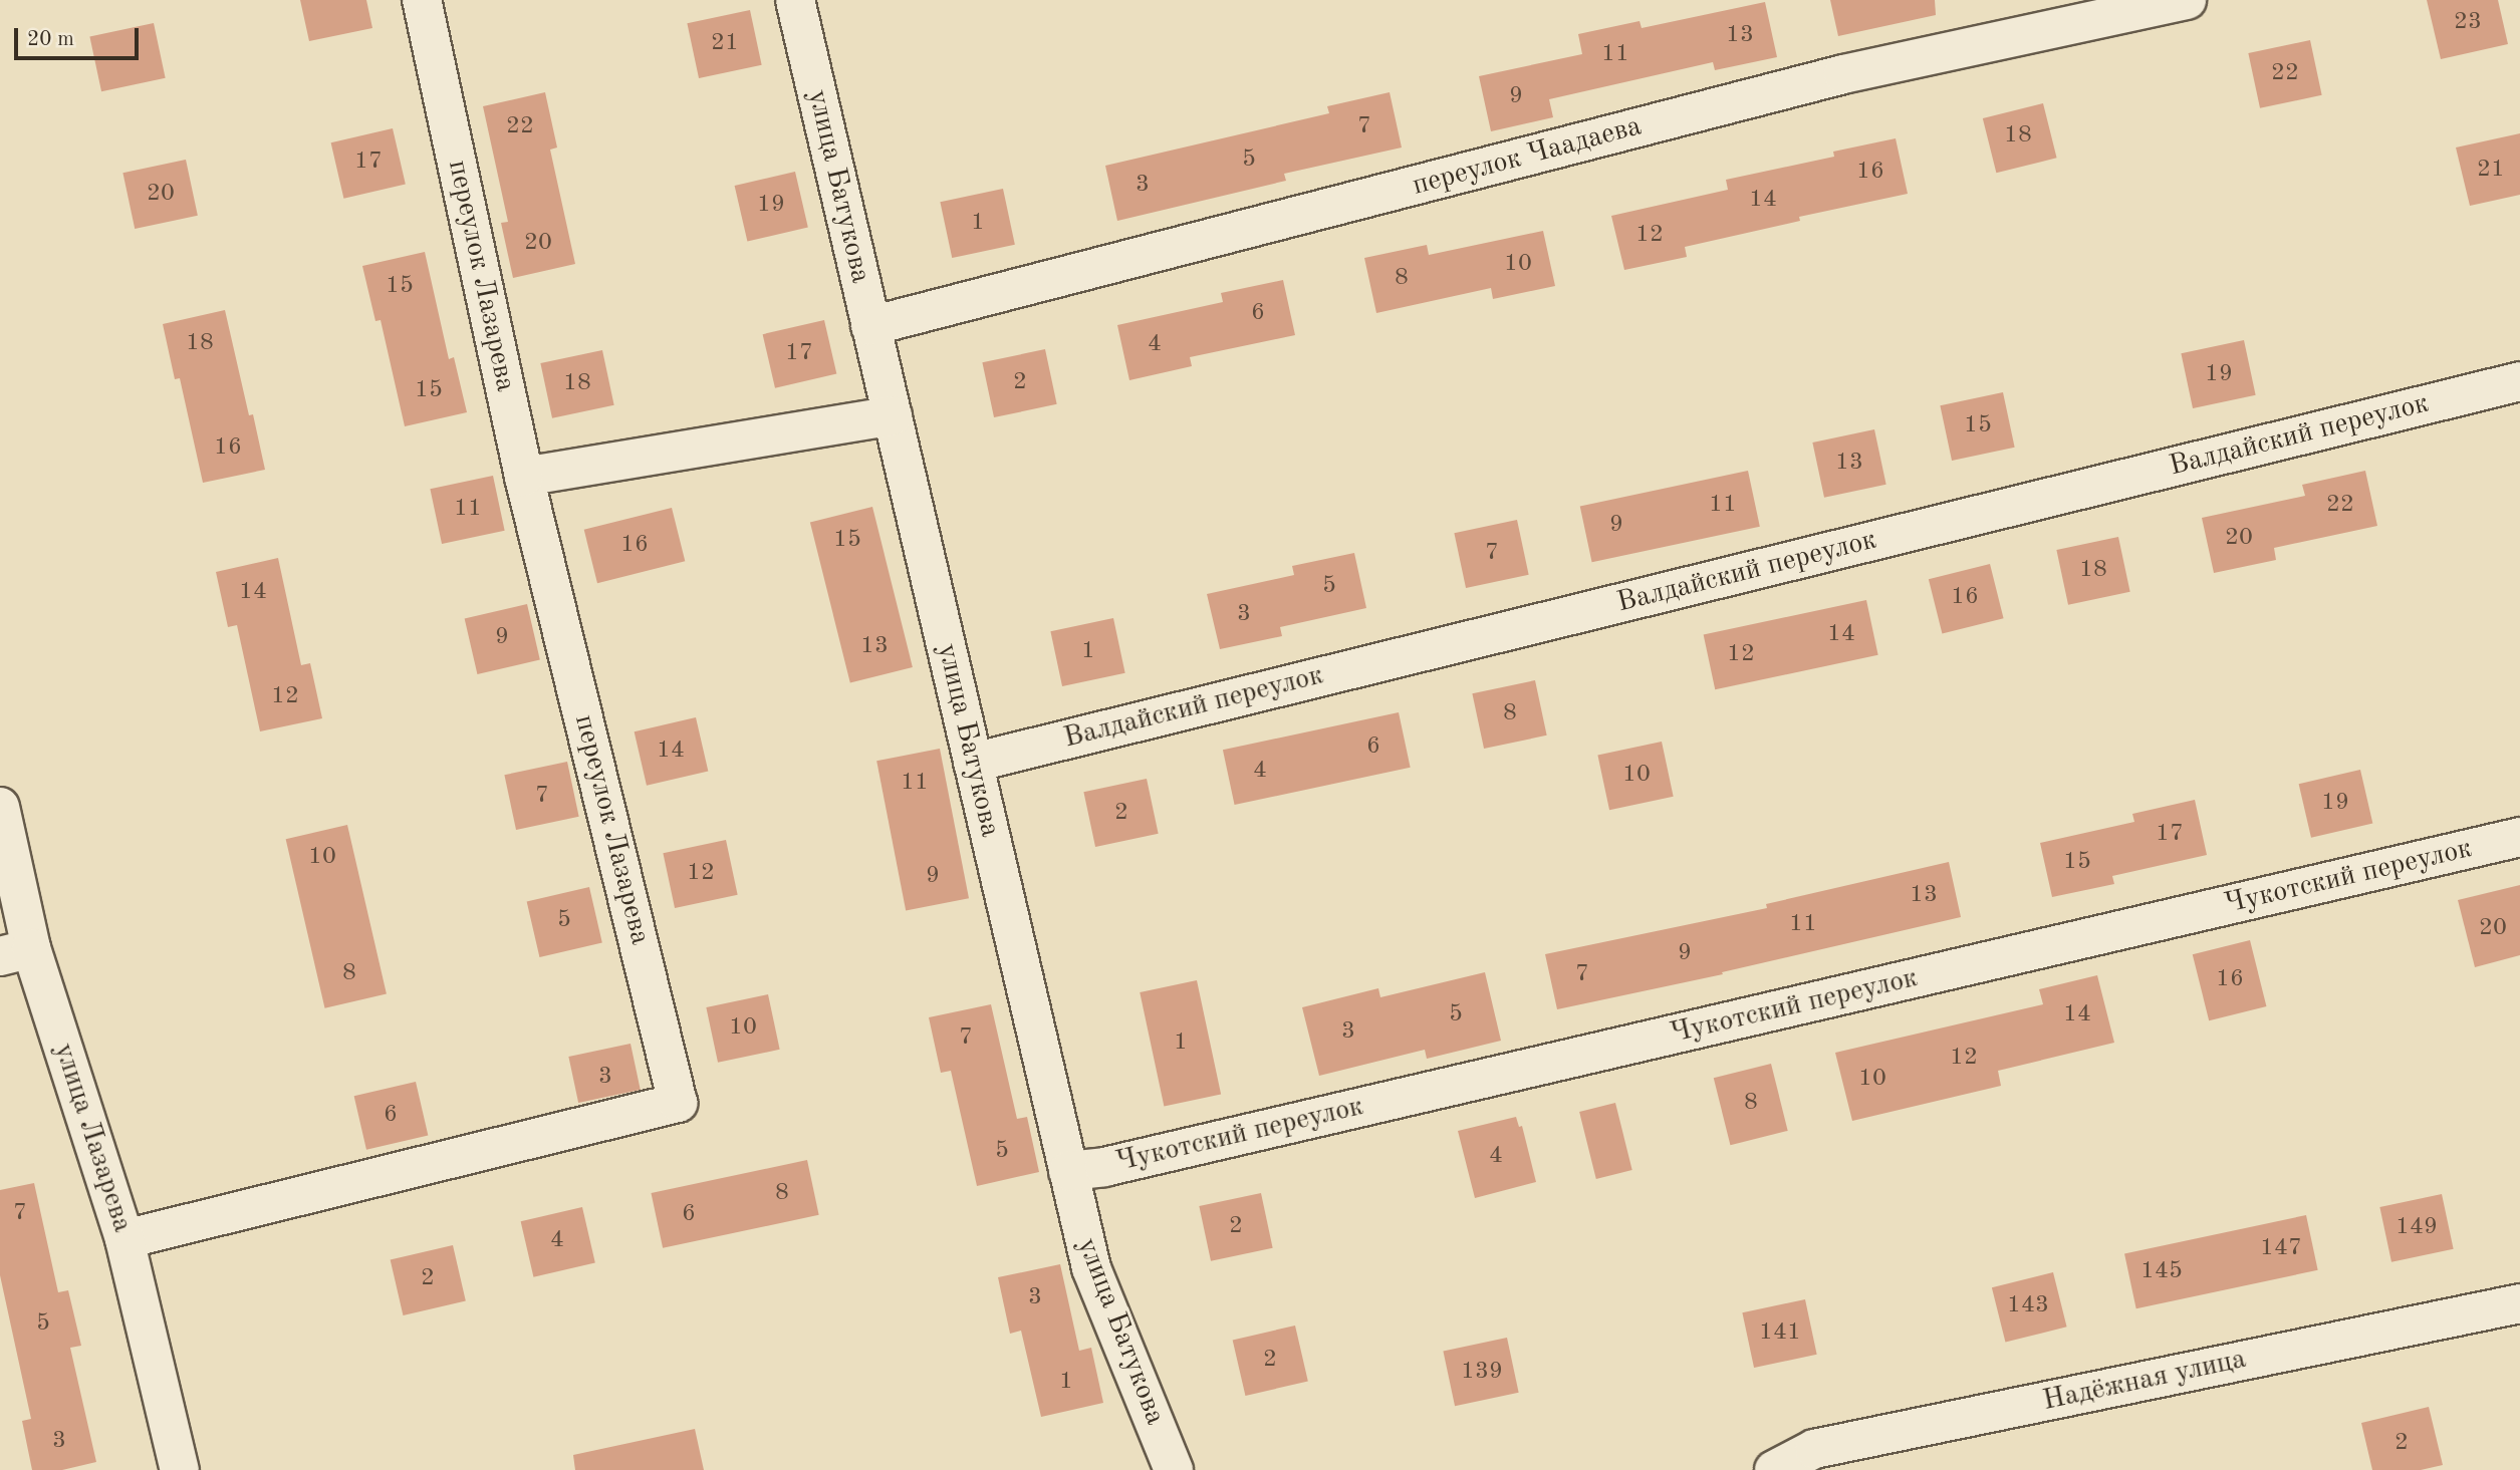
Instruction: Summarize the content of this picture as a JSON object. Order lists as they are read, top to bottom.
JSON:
{
  "streets": {
    "street": [
      "переулок Чаадаева",
      "улица Батукова",
      "переулок Лазарева",
      "Валдайский переулок",
      "Чукотский переулок",
      "улица Лазарева",
      "Надёжная улица"
    ]
  },
  "crossings": [
    ["переулок Чаадаева", "улица Батукова"],
    ["улица Батукова", "Валдайский переулок"],
    ["улица Батукова", "Чукотский переулок"],
    ["переулок Лазарева", "улица Лазарева"]
  ],
  "house_numbers": [
    "23",
    "13",
    "21",
    "11",
    "22",
    "9",
    "22",
    "7",
    "18",
    "5",
    "17",
    "21",
    "16",
    "3",
    "20",
    "14",
    "19",
    "1",
    "12",
    "20",
    "10",
    "8",
    "15",
    "6",
    "18",
    "4",
    "17",
    "19",
    "2",
    "18",
    "15",
    "15",
    "16",
    "13",
    "11",
    "22",
    "11",
    "9",
    "20",
    "15",
    "16",
    "7",
    "18",
    "5",
    "14",
    "16",
    "3",
    "14",
    "9",
    "13",
    "1",
    "12",
    "12",
    "8",
    "6",
    "14",
    "4",
    "10",
    "11",
    "7",
    "19",
    "2",
    "17",
    "10",
    "15",
    "12",
    "9",
    "13",
    "5",
    "11",
    "20",
    "9",
    "8",
    "7",
    "16",
    "5",
    "14",
    "10",
    "3",
    "7",
    "1",
    "12",
    "3",
    "10",
    "8",
    "6",
    "5",
    "4",
    "8",
    "7",
    "6",
    "2",
    "149",
    "4",
    "147",
    "145",
    "2",
    "3",
    "143",
    "5",
    "141",
    "2",
    "139",
    "1",
    "3",
    "2"
  ],
  "scale_bar": "20 m"
}
